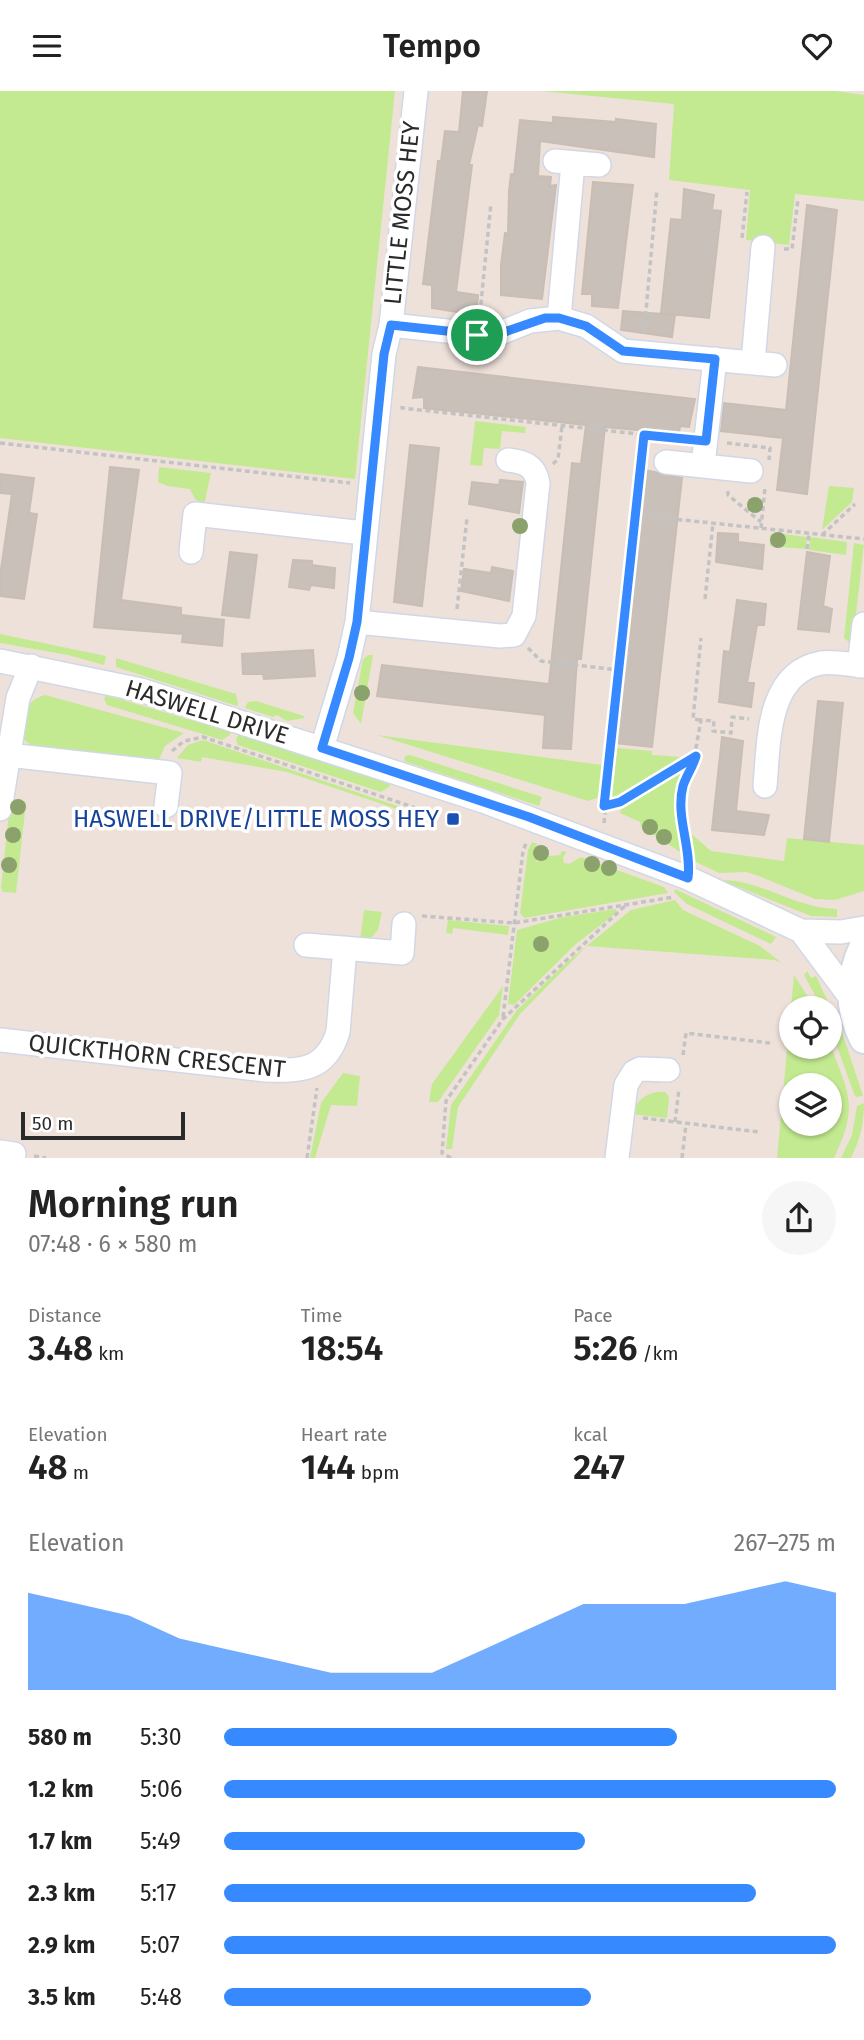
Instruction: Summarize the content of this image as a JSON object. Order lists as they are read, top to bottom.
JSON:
{
  "streets": {
    "street": ["LITTLE MOSS HEY", "HASWELL DRIVE", "QUICKTHORN CRESCENT"]
  },
  "crossings": [
    ["LITTLE MOSS HEY", "HASWELL DRIVE"]
  ],
  "places": {
    "transit": ["HASWELL DRIVE/LITTLE MOSS HEY"]
  },
  "scale_bar": "50 m",
  "page": {
    "header": "Tempo",
    "scale": "50 m",
    "heading": ["Morning run", "07:48 · 6 × 580 m"],
    "stats": [
      ["Distance", "3.48 km"],
      ["Time", "18:54"],
      ["Pace", "5:26 /km"],
      ["Elevation", "48 m"],
      ["Heart rate", "144 bpm"],
      ["kcal", "247"]
    ],
    "chart": ["Elevation", "267–275 m"],
    "list": [
      {
        "name": "580 m",
        "note": "5:30"
      },
      {
        "name": "1.2 km",
        "note": "5:06"
      },
      {
        "name": "1.7 km",
        "note": "5:49"
      },
      {
        "name": "2.3 km",
        "note": "5:17"
      },
      {
        "name": "2.9 km",
        "note": "5:07"
      },
      {
        "name": "3.5 km",
        "note": "5:48"
      }
    ]
  }
}
